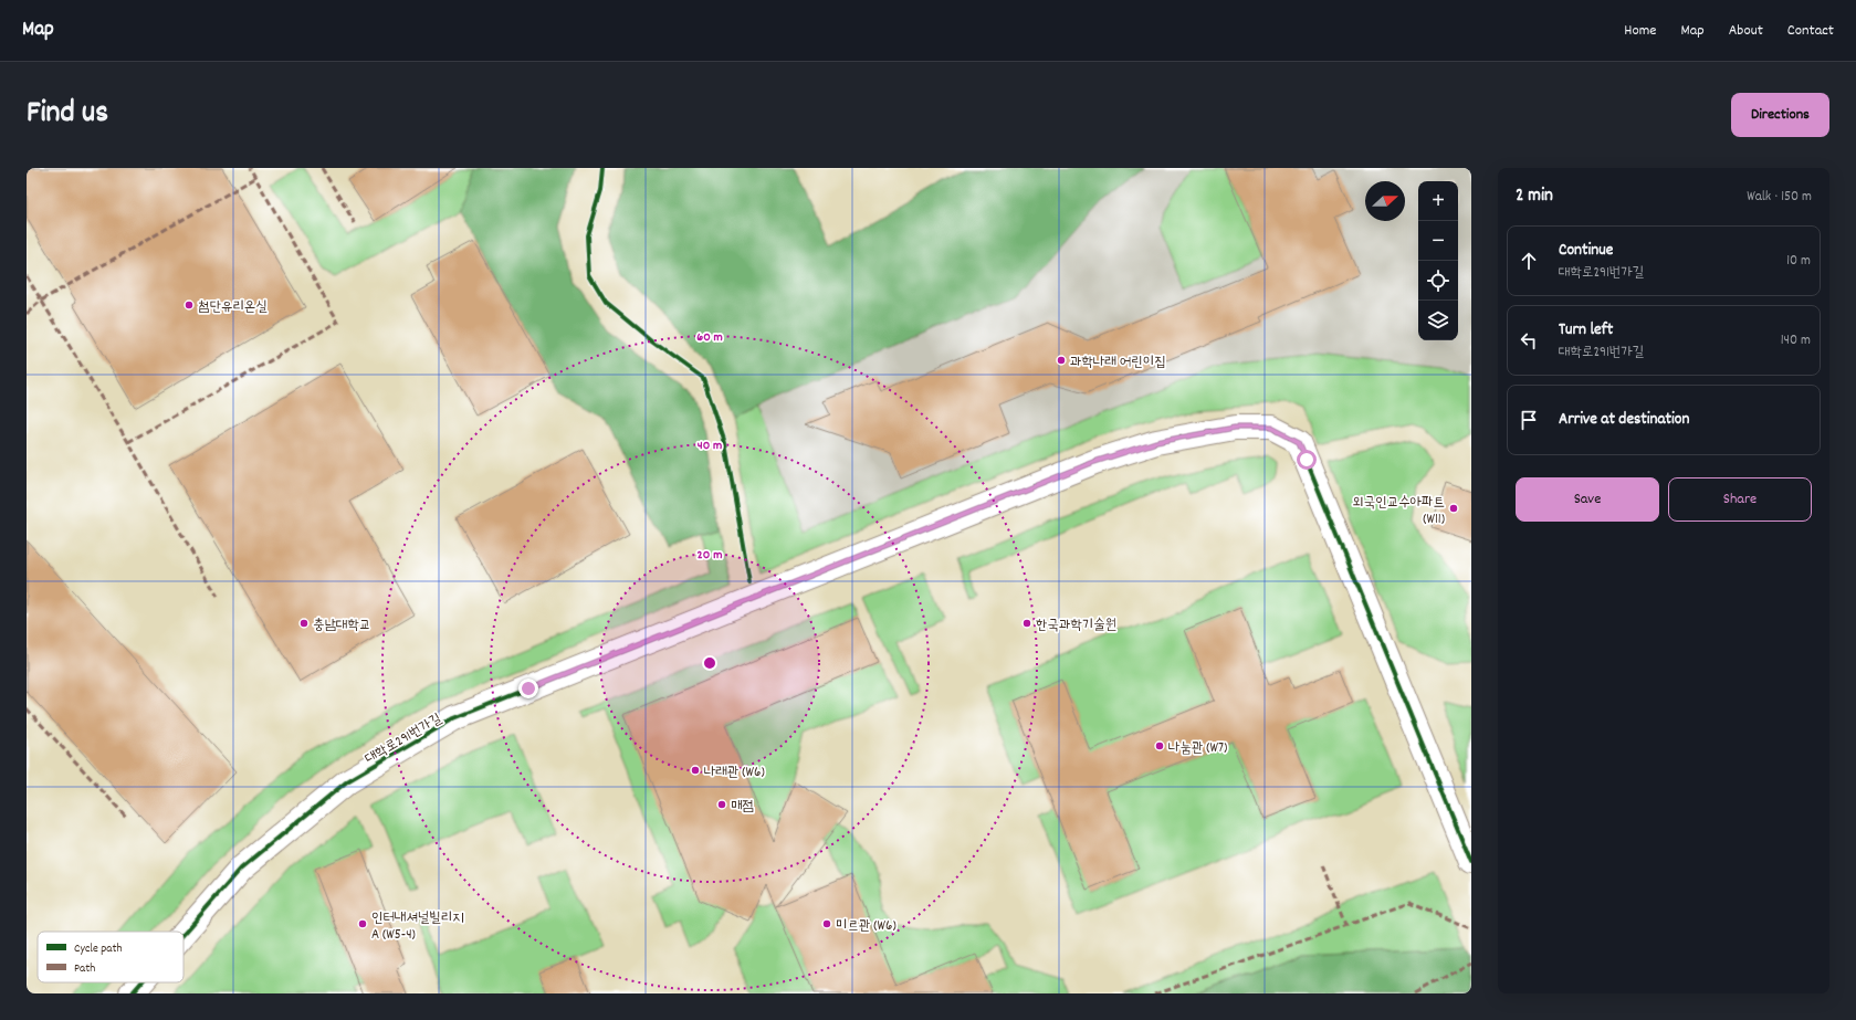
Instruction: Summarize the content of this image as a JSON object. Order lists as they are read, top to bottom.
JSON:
{
  "streets": {
    "street": ["대학로291번가길"]
  },
  "places": [
    "첨단유리온실",
    "과학나래 어린이집",
    "외국인교수아파트 (W11)",
    "충남대학교",
    "한국과학기술원",
    "나눔관 (W7)",
    "나래관 (W6)",
    "매점",
    "인터내셔널빌리지 A (W5-4)",
    "미르관 (W6)"
  ],
  "legend": ["Cycle path", "Path"],
  "north": "right",
  "page": {
    "header": "Map",
    "nav": [
      "Home",
      "Map",
      "About",
      "Contact"
    ],
    "title": "Find us",
    "buttons": [
      "Directions",
      ["Save", "Share"]
    ],
    "heading": ["2 min", "Walk · 150 m"],
    "map_buttons": ["+", "−"],
    "list": [
      ["Continue", "대학로291번가길", "10 m"],
      ["Turn left", "대학로291번가길", "140 m"],
      "Arrive at destination"
    ]
  },
  "rings": ["60 m", "40 m", "20 m"]
}
